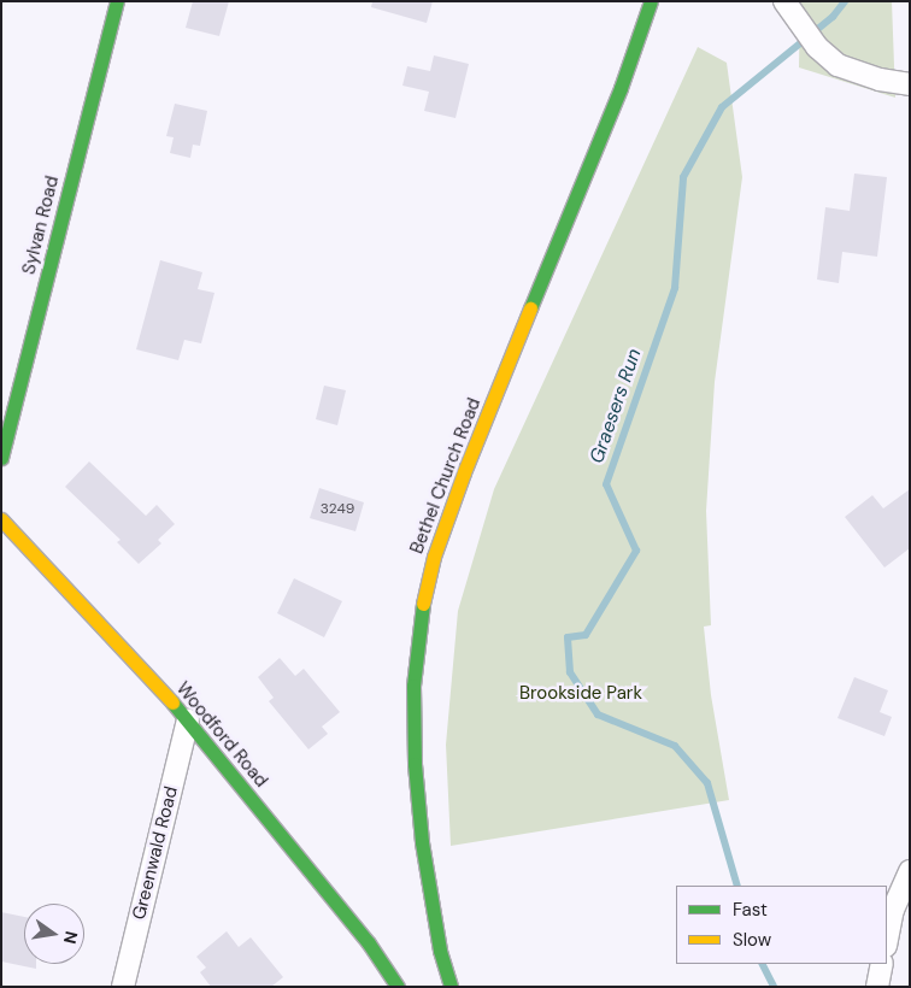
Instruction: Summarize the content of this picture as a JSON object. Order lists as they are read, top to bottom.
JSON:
{
  "streets": {
    "street": [
      "Sylvan Road",
      "Bethel Church Road",
      "Woodford Road",
      "Greenwald Road"
    ]
  },
  "crossings": [
    ["Woodford Road", "Greenwald Road"]
  ],
  "water": ["Graesers Run"],
  "parks": ["Brookside Park"],
  "house_numbers": ["3249"],
  "legend": ["Fast", "Slow"],
  "north": "right"
}
